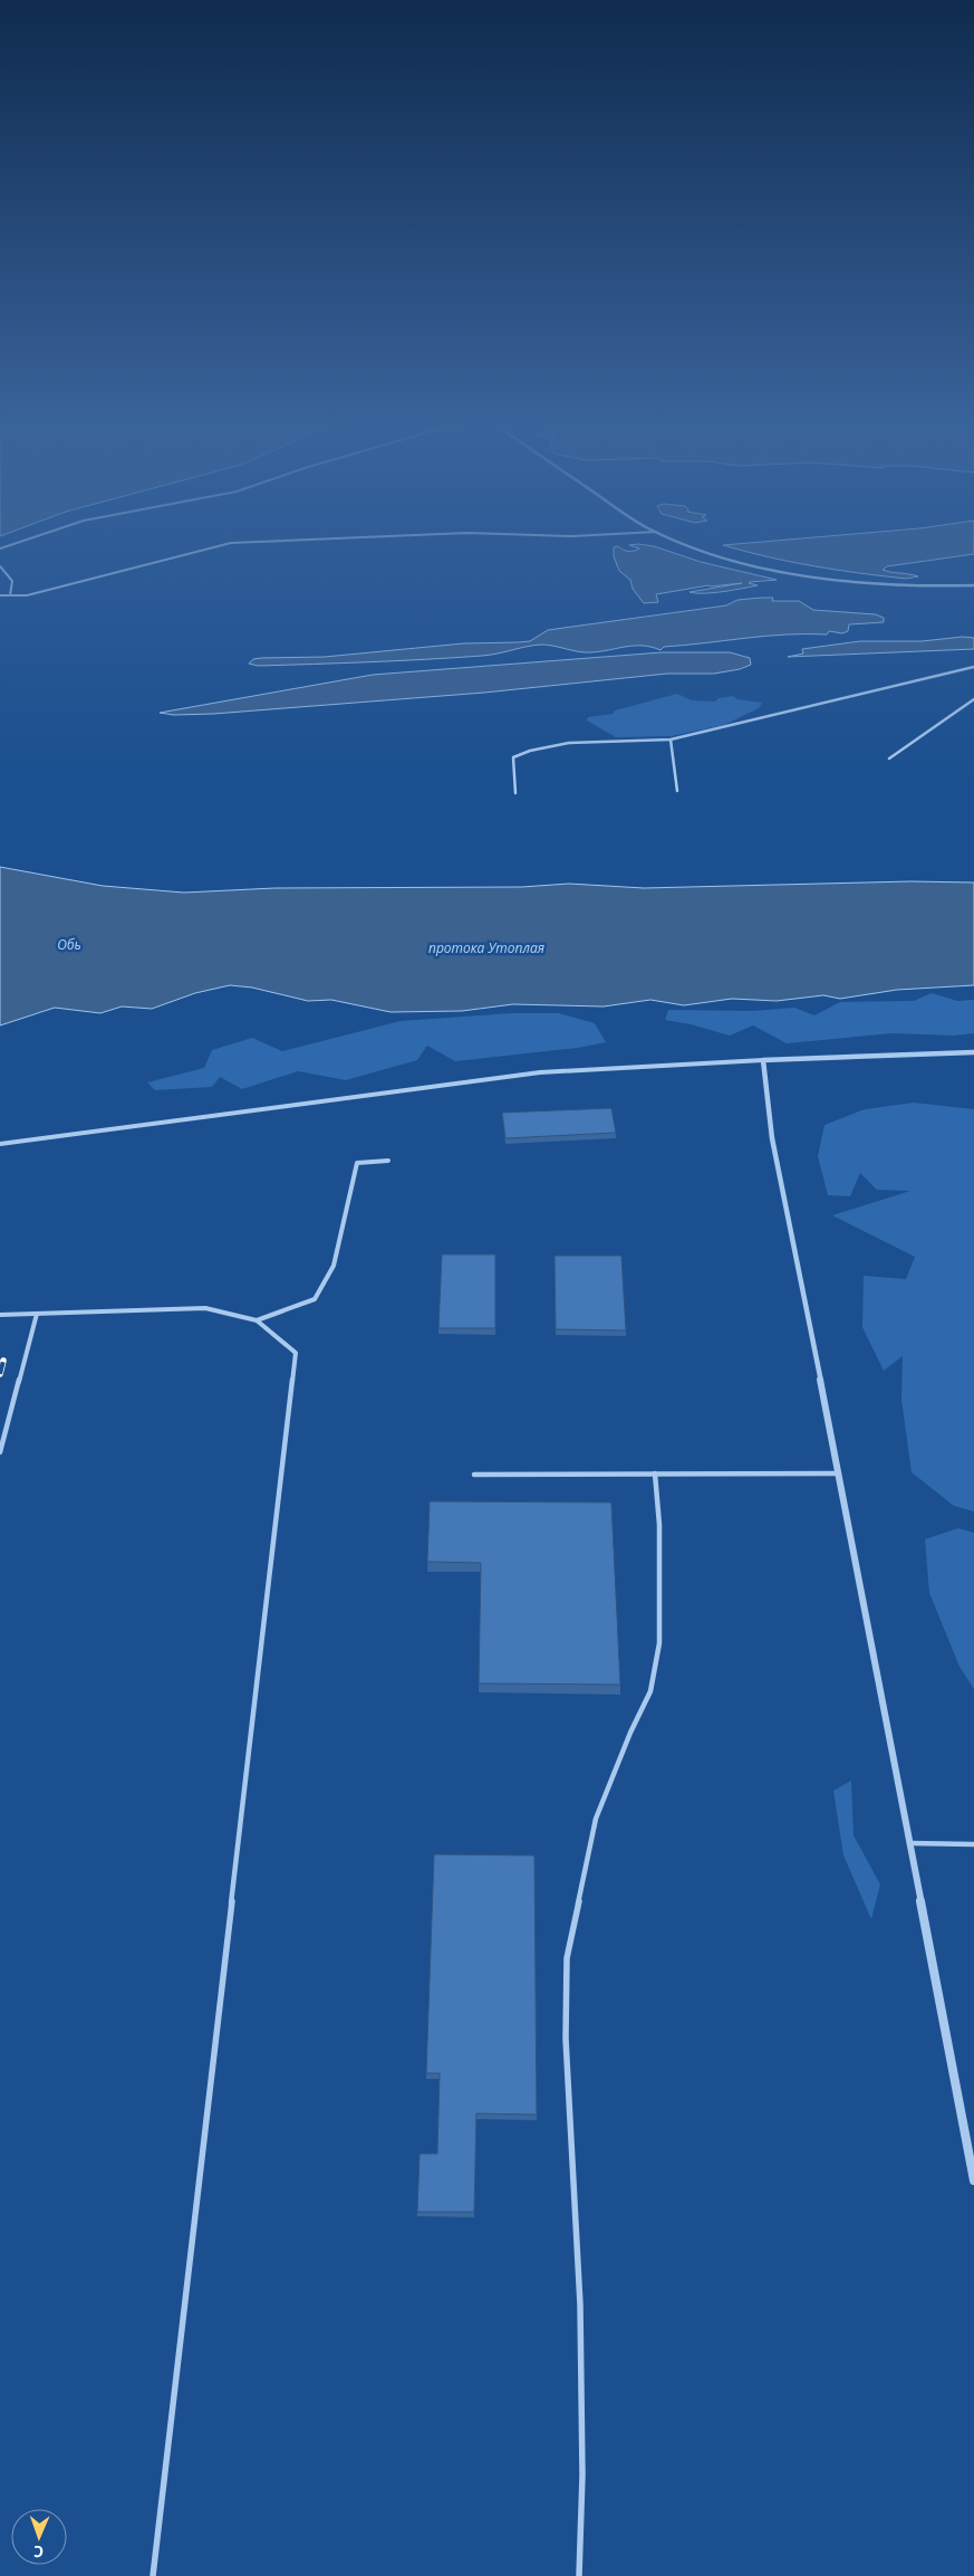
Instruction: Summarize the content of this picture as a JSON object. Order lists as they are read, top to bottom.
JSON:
{
  "water": ["Обь", "протока Утоплая"],
  "north": "bottom"
}
